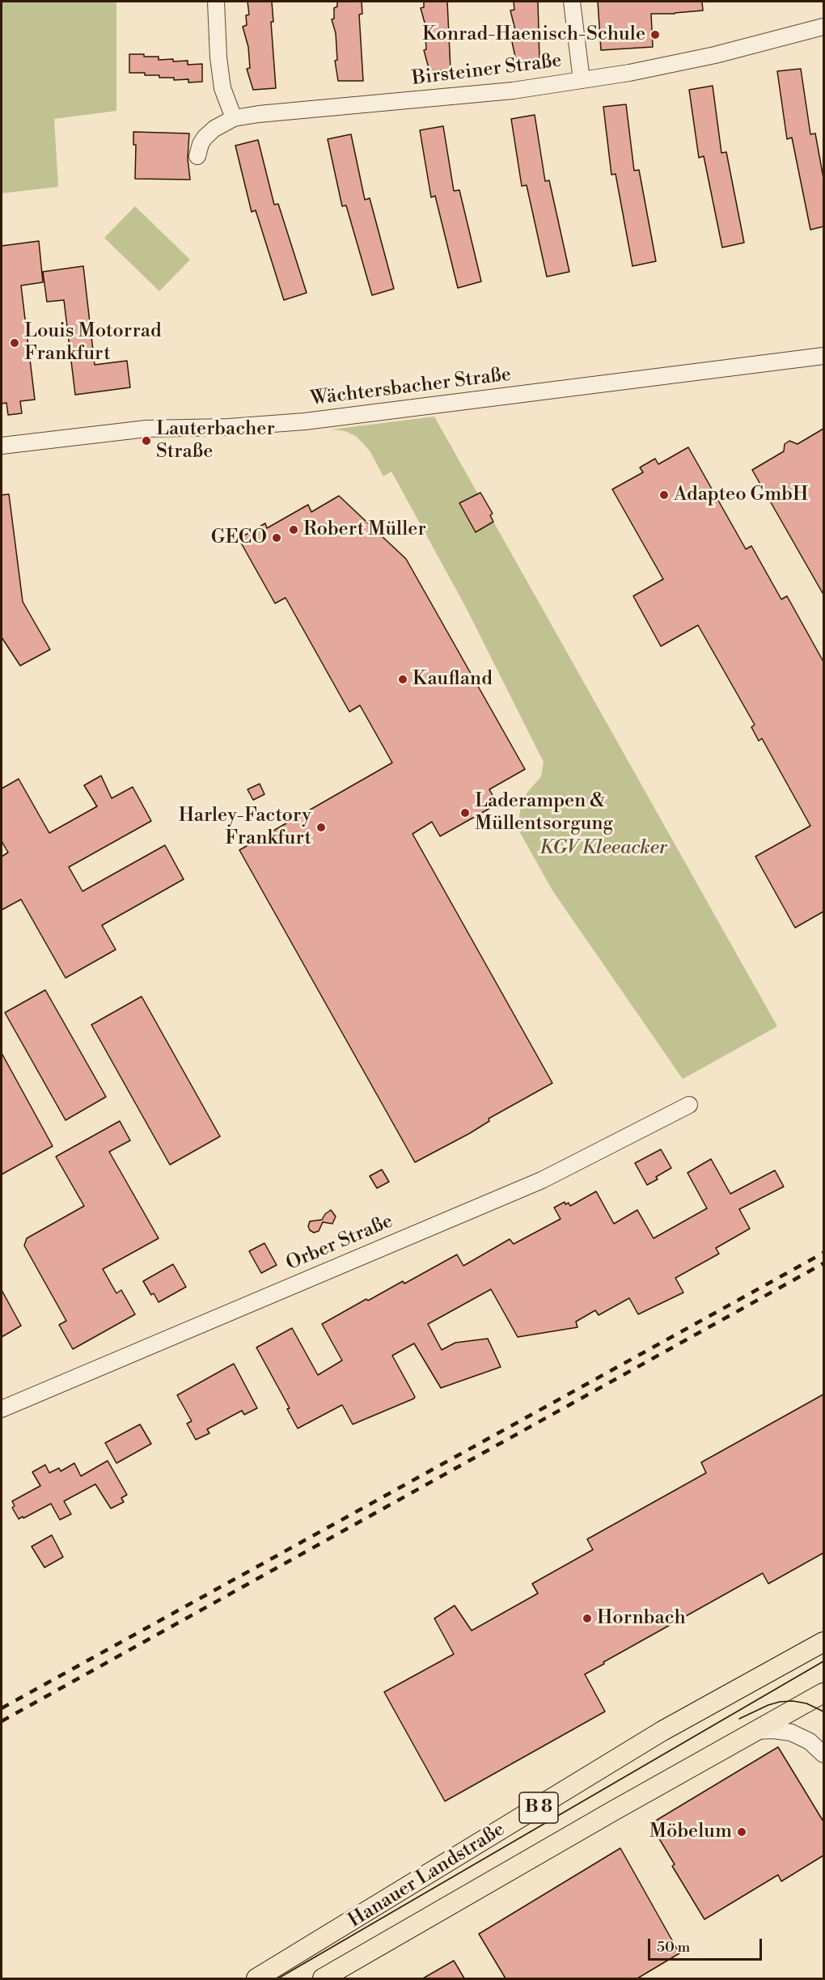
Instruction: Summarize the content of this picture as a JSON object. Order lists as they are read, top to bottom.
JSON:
{
  "streets": {
    "main road": ["B 8", "Hanauer Landstraße"],
    "street": ["Birsteiner Straße", "Wächtersbacher Straße", "Orber Straße"]
  },
  "parks": ["KGV Kleeacker"],
  "places": [
    "Konrad-Haenisch-Schule",
    "Louis Motorrad Frankfurt",
    "Lauterbacher Straße",
    "Adapteo GmbH",
    "Robert Müller",
    "GECO",
    "Kaufland",
    "Laderampen & Müllentsorgung",
    "Harley-Factory Frankfurt",
    "Hornbach",
    "Möbelum"
  ],
  "scale_bar": "50 m"
}
